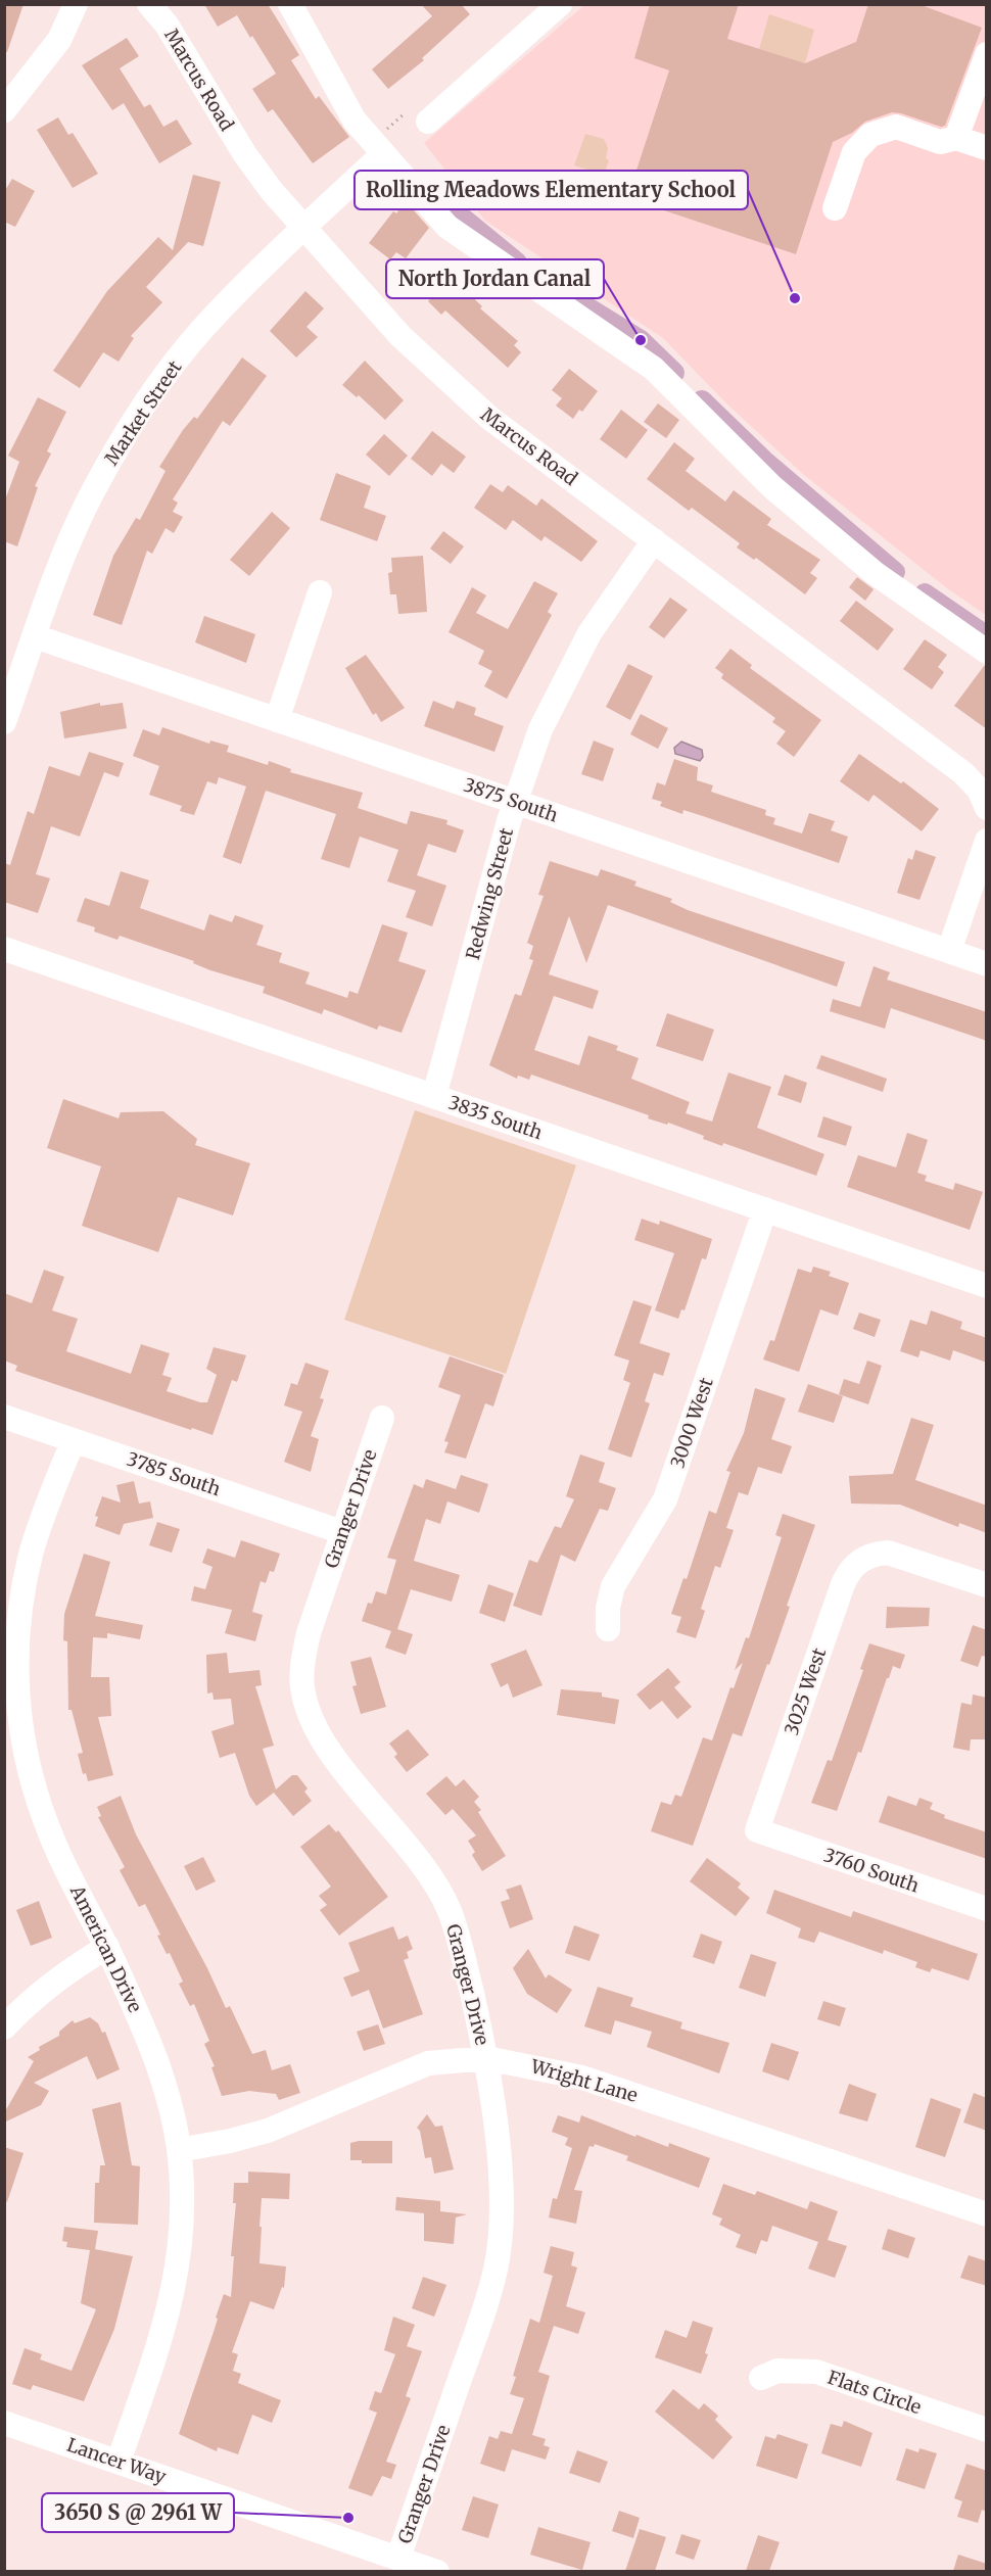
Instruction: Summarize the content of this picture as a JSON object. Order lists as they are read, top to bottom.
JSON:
{
  "streets": {
    "street": [
      "Marcus Road",
      "Market Street",
      "3875 South",
      "Redwing Street",
      "3835 South",
      "3000 West",
      "3785 South",
      "Granger Drive",
      "3025 West",
      "3760 South",
      "American Drive",
      "Wright Lane",
      "Flats Circle",
      "Lancer Way"
    ]
  },
  "crossings": [
    ["Marcus Road", "Market Street"],
    ["Marcus Road", "Redwing Street"],
    ["Market Street", "3875 South"],
    ["3875 South", "Redwing Street"],
    ["Redwing Street", "3835 South"],
    ["3835 South", "3000 West"],
    ["3785 South", "Granger Drive"],
    ["3785 South", "American Drive"],
    ["Granger Drive", "Wright Lane"],
    ["Granger Drive", "Lancer Way"],
    ["3025 West", "3760 South"],
    ["American Drive", "Wright Lane"],
    ["American Drive", "Lancer Way"]
  ],
  "places": ["Rolling Meadows Elementary School", "North Jordan Canal", "3650 S @ 2961 W"]
}
